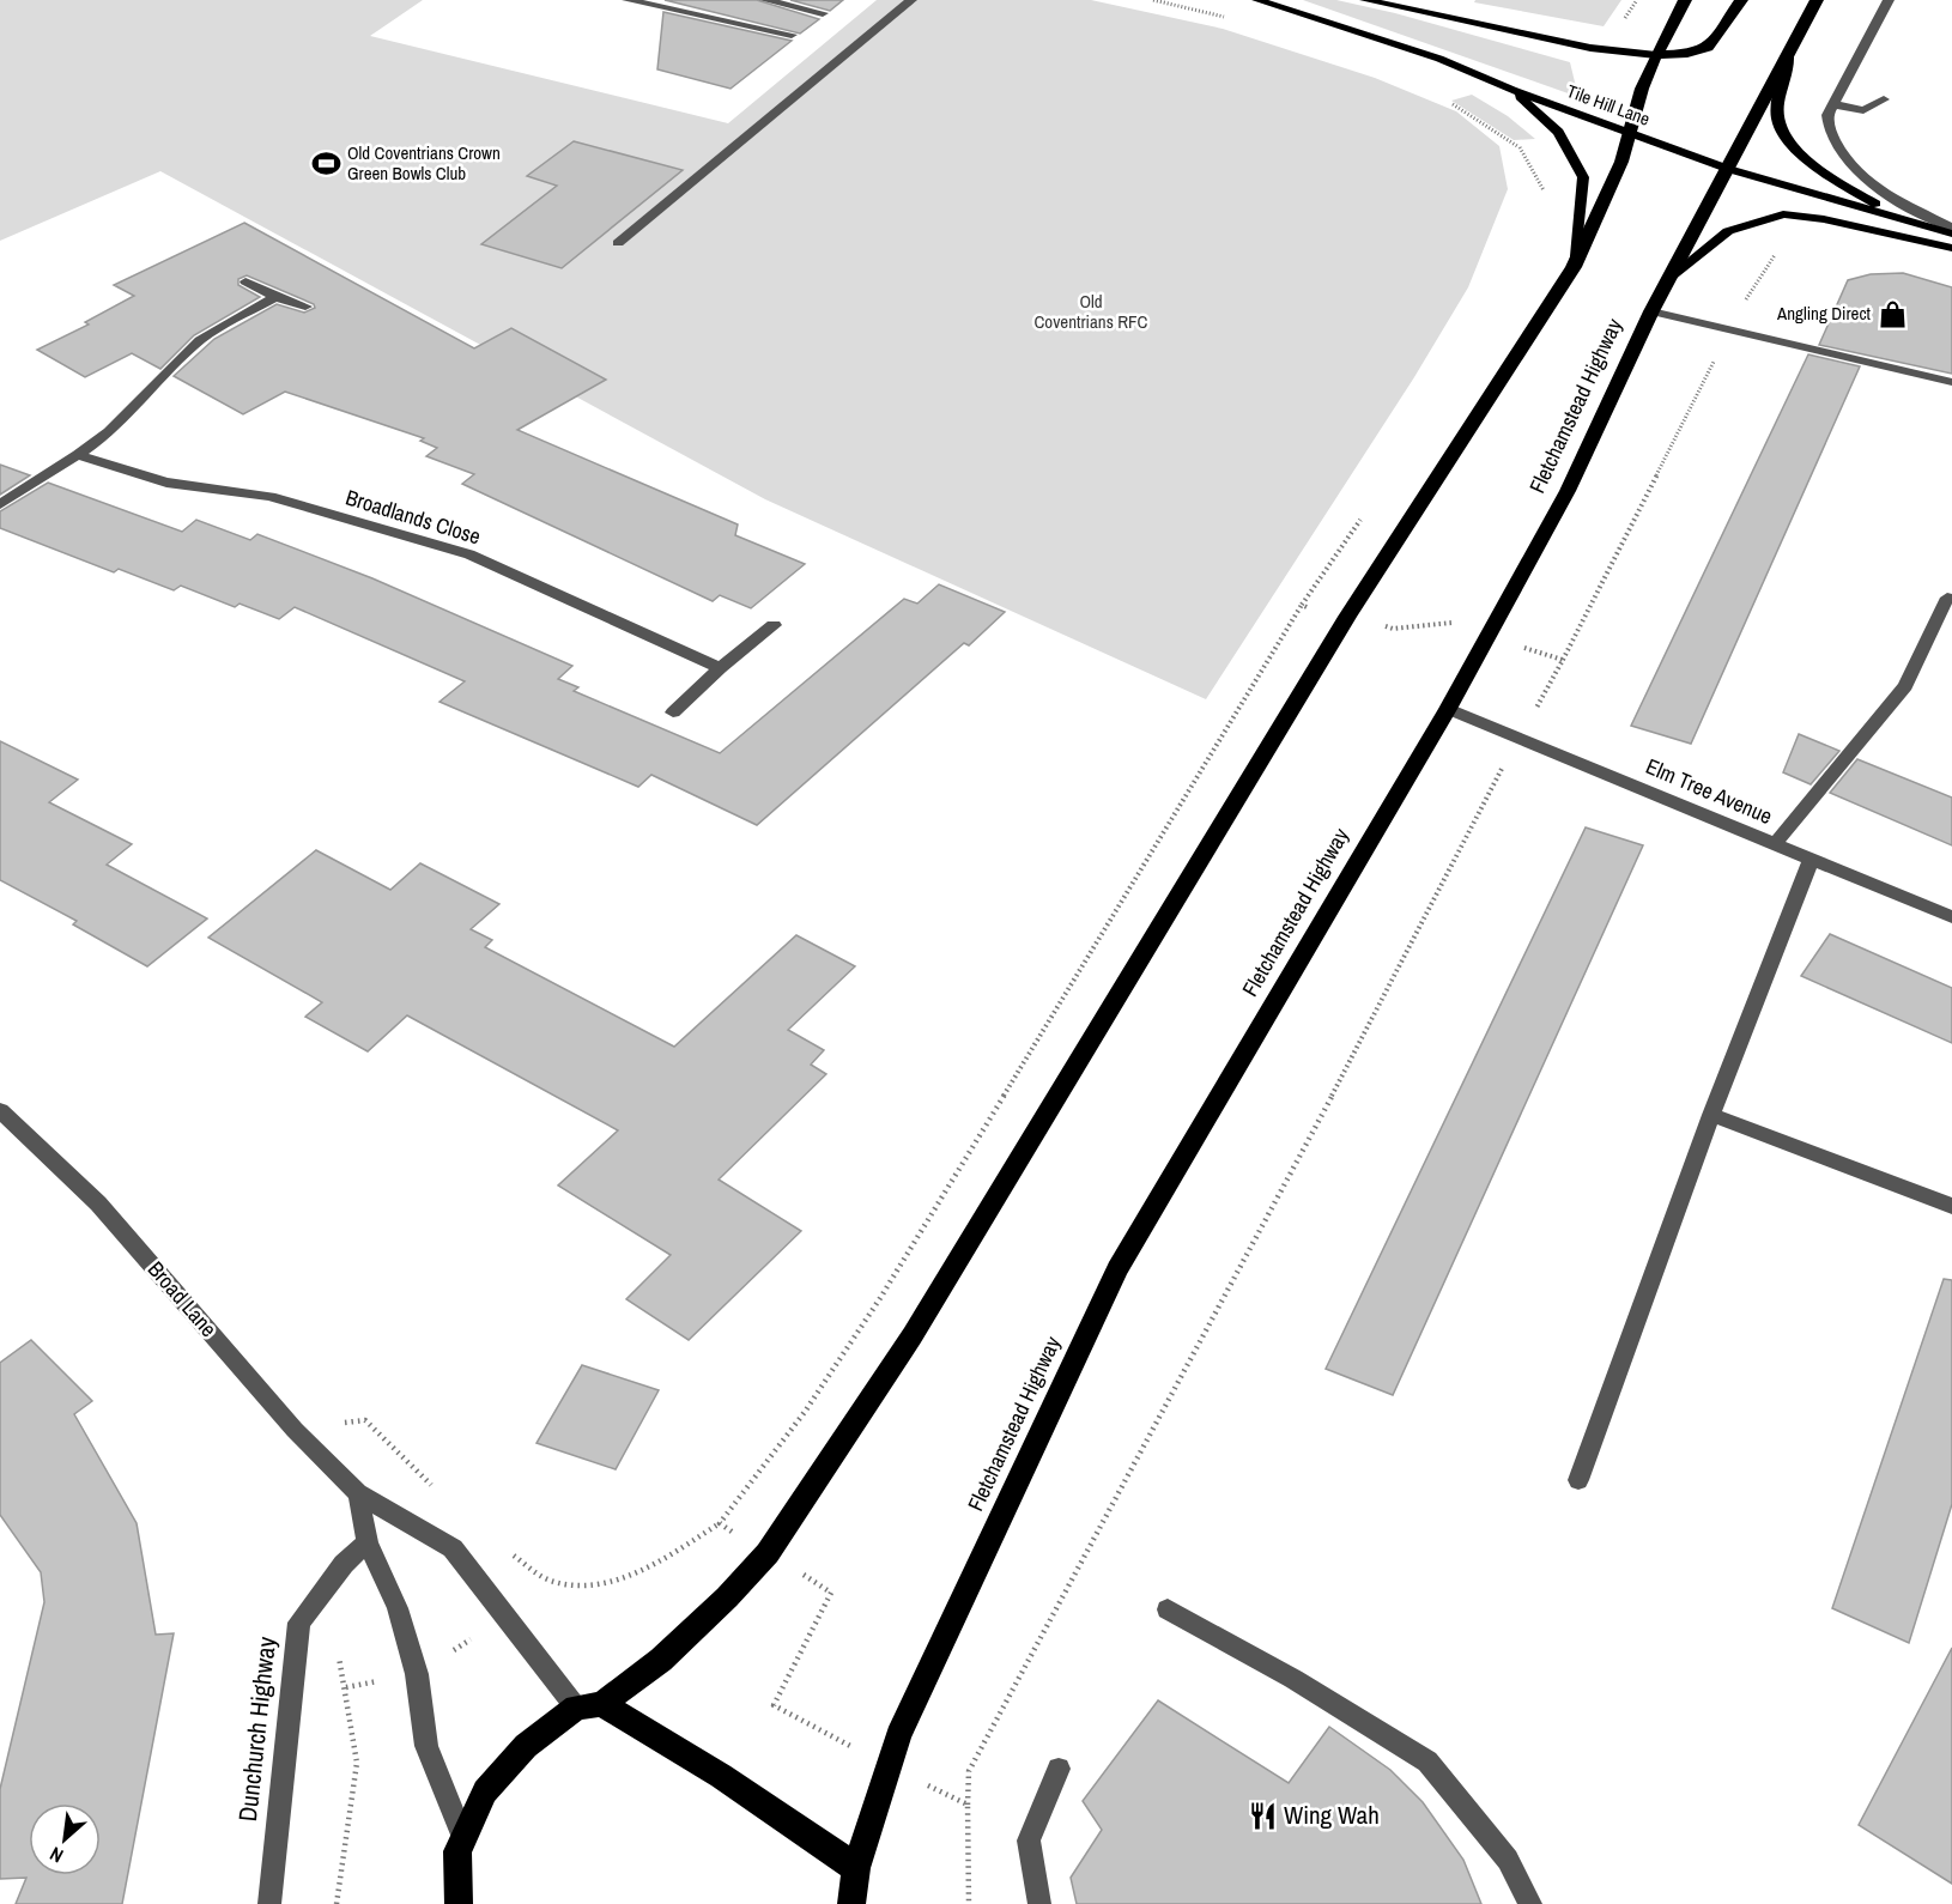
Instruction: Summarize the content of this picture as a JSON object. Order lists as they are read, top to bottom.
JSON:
{
  "streets": {
    "highway": ["Fletchamstead Highway"],
    "main road": ["Tile Hill Lane"],
    "street": [
      "Broadlands Close",
      "Elm Tree Avenue",
      "Broad Lane",
      "Dunchurch Highway"
    ]
  },
  "crossings": [
    ["Tile Hill Lane", "Fletchamstead Highway"],
    ["Fletchamstead Highway", "Elm Tree Avenue"]
  ],
  "parks": ["Old Coventrians RFC"],
  "places": {
    "sports": ["Old Coventrians Crown Green Bowls Club"],
    "shop": ["Angling Direct"],
    "restaurant": ["Wing Wah"]
  },
  "north": "bottom left"
}
